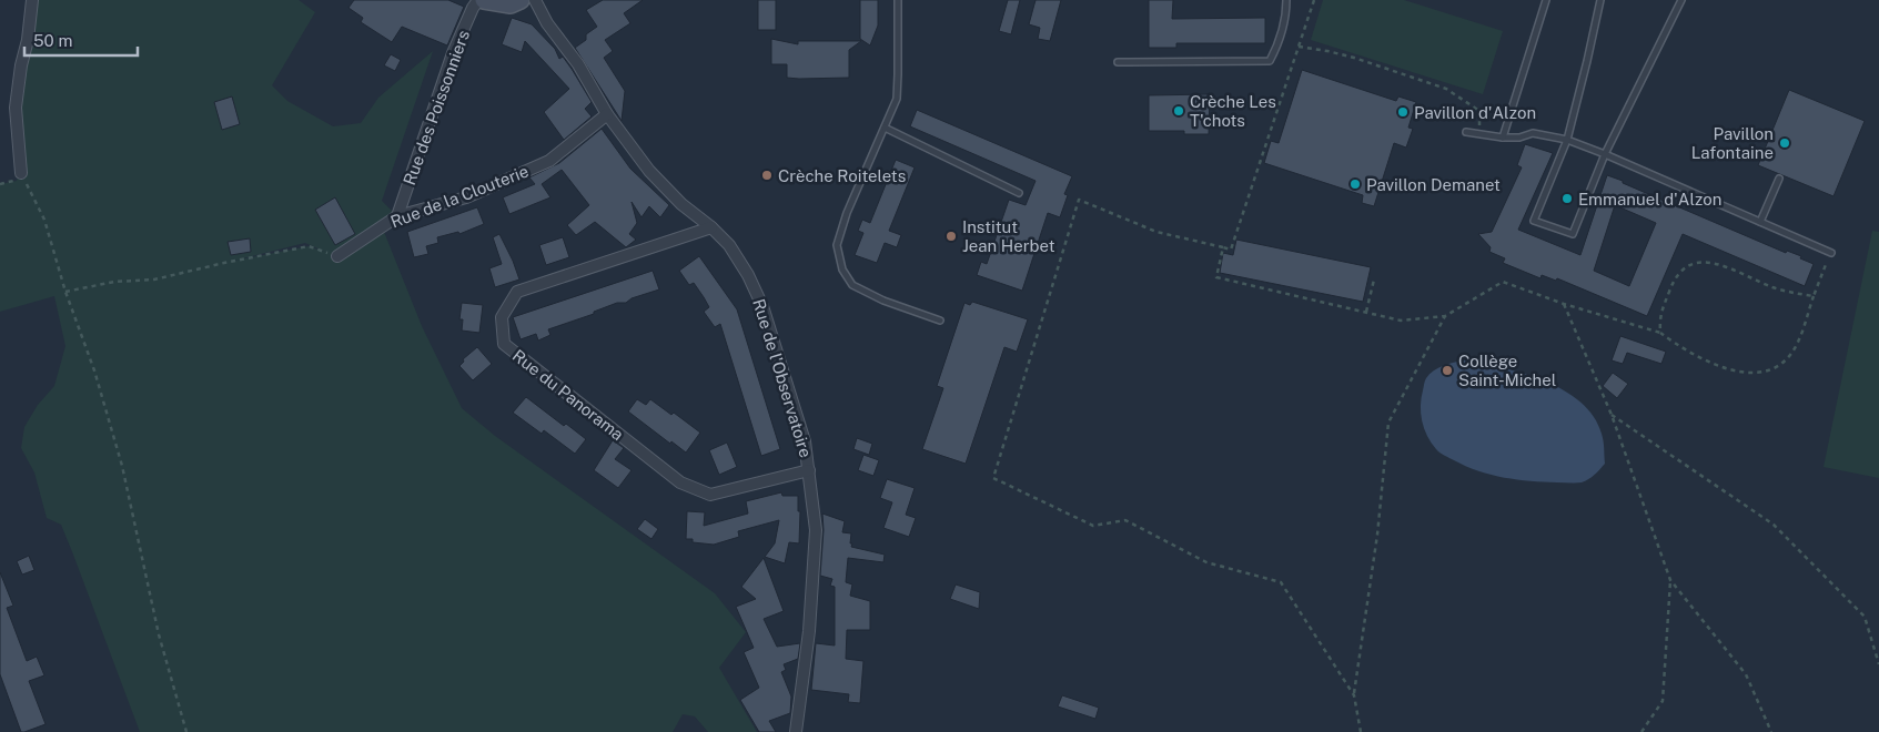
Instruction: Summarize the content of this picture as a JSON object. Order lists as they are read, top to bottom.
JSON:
{
  "streets": {
    "street": [
      "Rue des Poissonniers",
      "Rue de la Clouterie",
      "Rue de l'Observatoire",
      "Rue du Panorama"
    ]
  },
  "crossings": [
    ["Rue des Poissonniers", "Rue de la Clouterie"],
    ["Rue de la Clouterie", "Rue de l'Observatoire"],
    ["Rue de l'Observatoire", "Rue du Panorama"]
  ],
  "places": [
    "Crèche Les T'chots",
    "Pavillon d'Alzon",
    "Pavillon Lafontaine",
    "Crèche Roitelets",
    "Pavillon Demanet",
    "Emmanuel d'Alzon",
    "Institut Jean Herbet",
    "Collège Saint-Michel"
  ],
  "scale_bar": "50 m"
}
